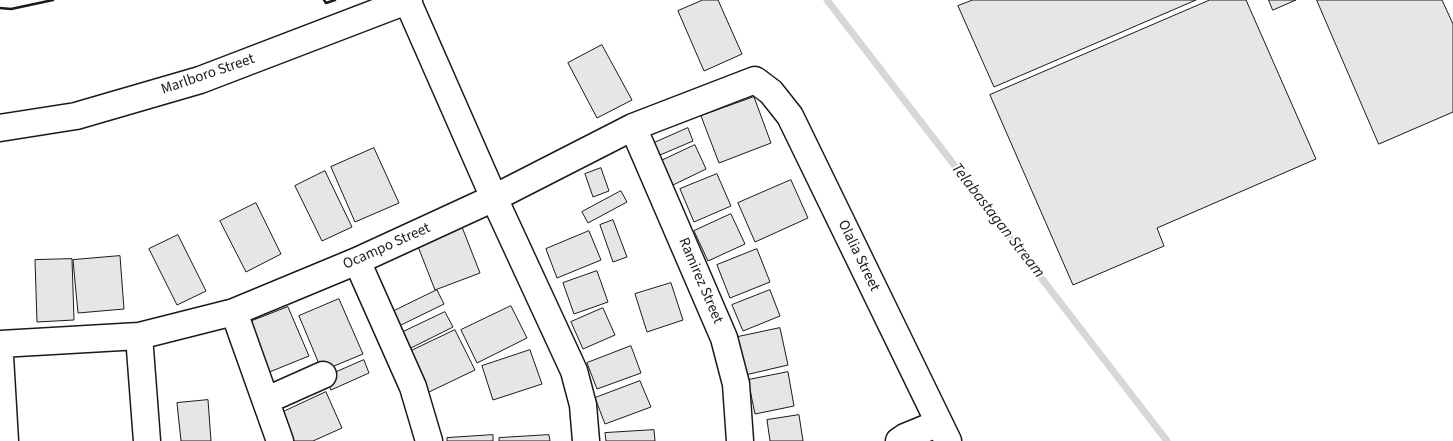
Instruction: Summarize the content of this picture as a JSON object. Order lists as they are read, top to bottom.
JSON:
{
  "streets": {
    "street": [
      "Marlboro Street",
      "Ocampo Street",
      "Olalia Street",
      "Ramirez Street"
    ]
  },
  "crossings": [
    ["Ocampo Street", "Olalia Street"],
    ["Ocampo Street", "Ramirez Street"]
  ],
  "water": ["Telabastagan Stream"]
}
